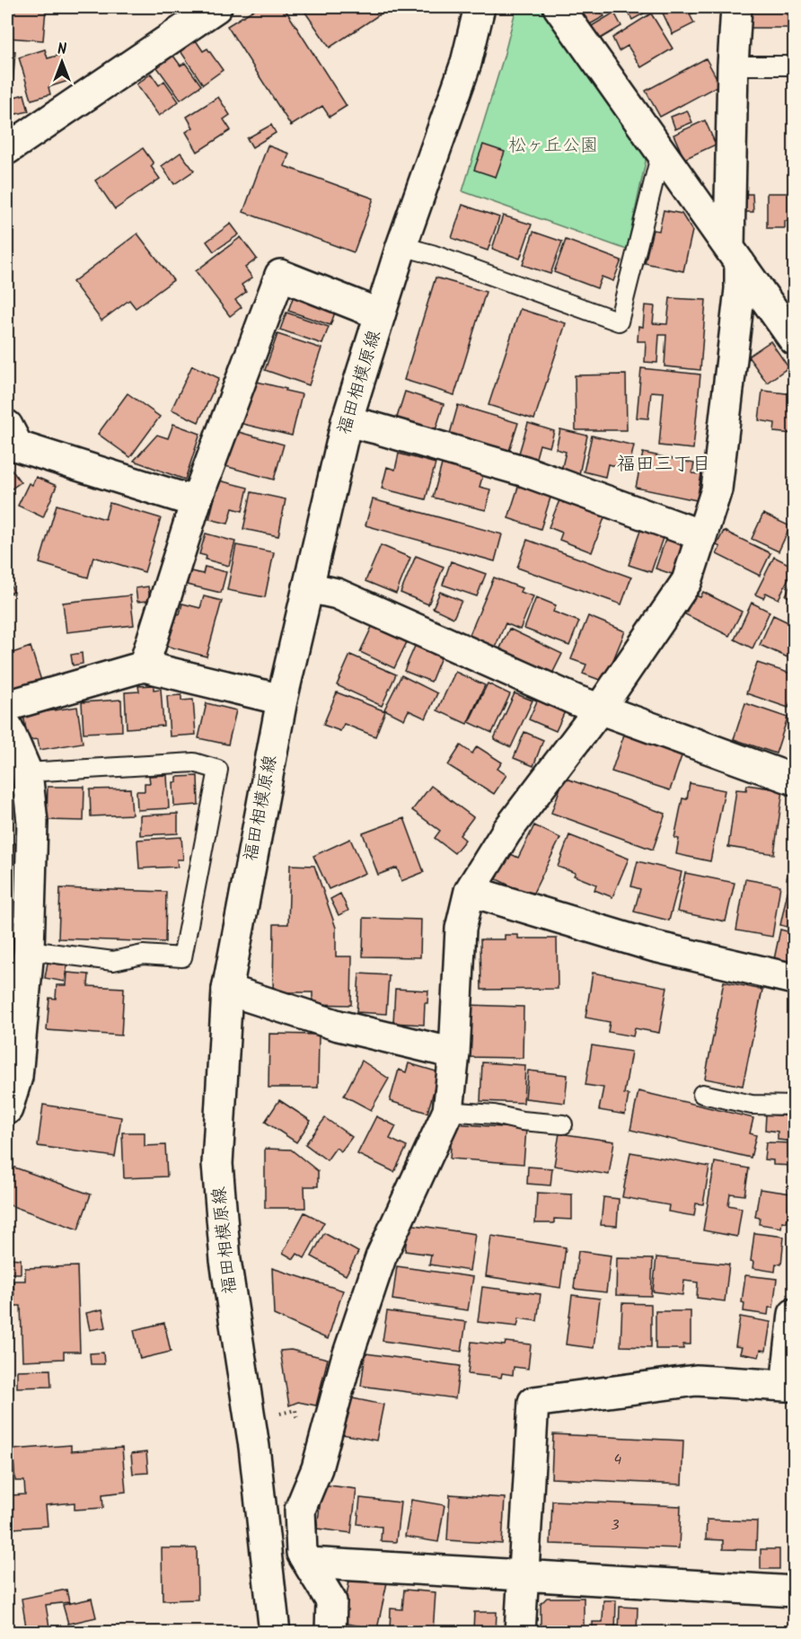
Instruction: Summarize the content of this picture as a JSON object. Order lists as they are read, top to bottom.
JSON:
{
  "streets": {
    "street": ["福田相模原線"]
  },
  "districts": ["福田三丁目"],
  "parks": ["松ヶ丘公園"],
  "house_numbers": ["4", "3"],
  "north": "top"
}
